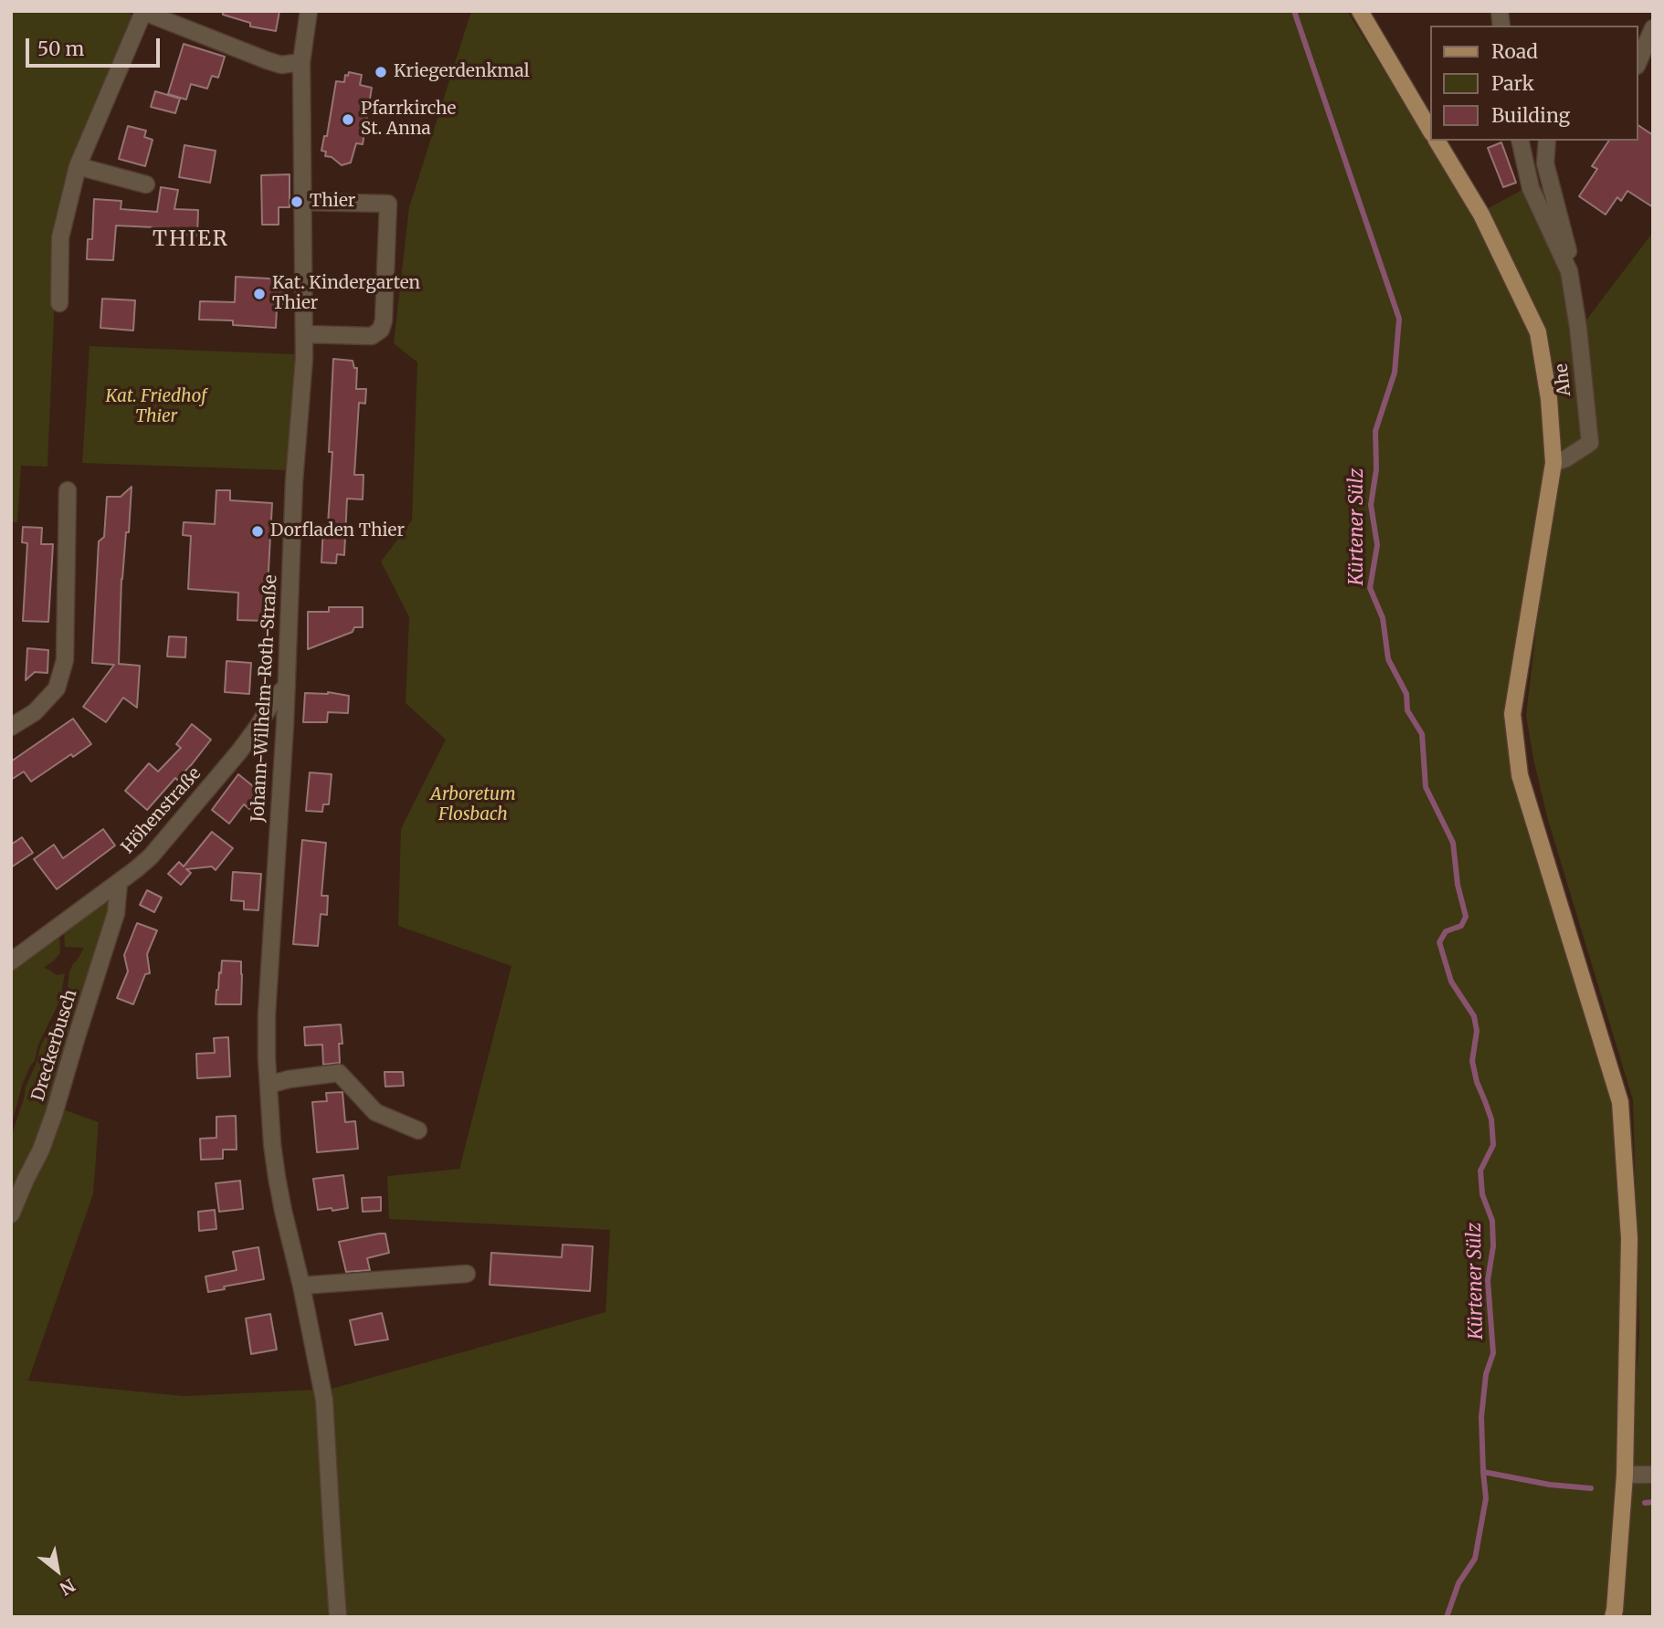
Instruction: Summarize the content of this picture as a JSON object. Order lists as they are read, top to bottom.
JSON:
{
  "streets": {
    "street": [
      "Ahe",
      "Johann-Wilhelm-Roth-Straße",
      "Höhenstraße",
      "Dreckerbusch"
    ]
  },
  "crossings": [
    ["Johann-Wilhelm-Roth-Straße", "Höhenstraße"],
    ["Höhenstraße", "Dreckerbusch"]
  ],
  "districts": ["THIER"],
  "water": ["Kürtener Sülz"],
  "parks": ["Kat. Friedhof Thier", "Arboretum Flosbach"],
  "places": [
    "Kriegerdenkmal",
    "Pfarrkirche St. Anna",
    "Thier",
    "Kat. Kindergarten Thier",
    "Dorfladen Thier"
  ],
  "legend": ["Road", "Park", "Building"],
  "scale_bar": "50 m",
  "north": "bottom right"
}
